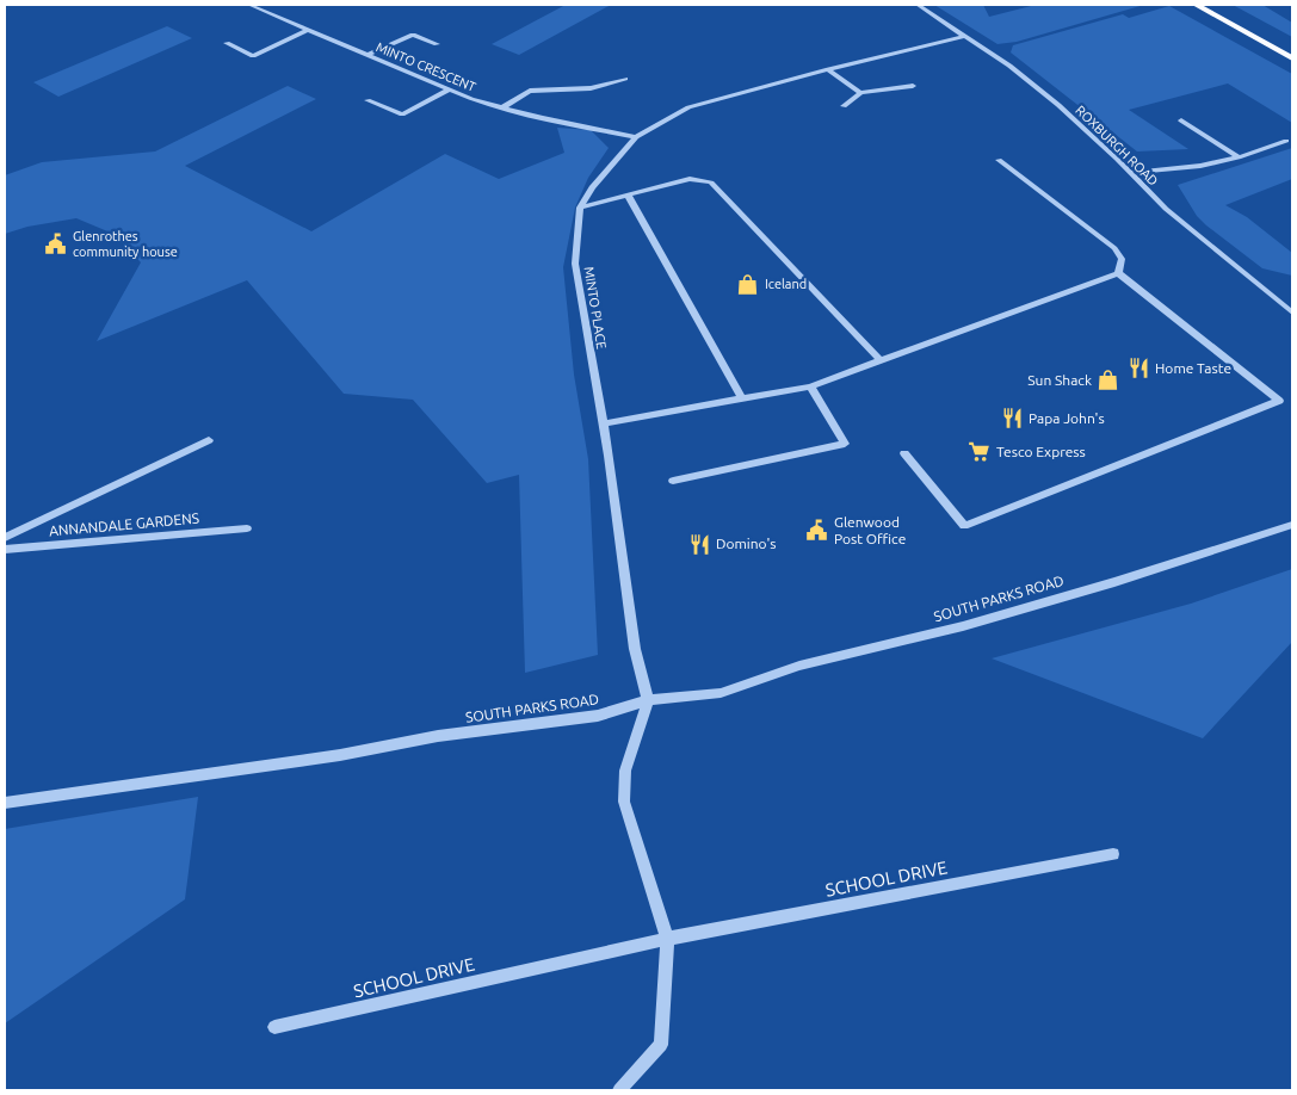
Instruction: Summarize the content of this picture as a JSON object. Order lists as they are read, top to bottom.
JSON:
{
  "streets": {
    "street": [
      "MINTO CRESCENT",
      "ROXBURGH ROAD",
      "MINTO PLACE",
      "ANNANDALE GARDENS",
      "SOUTH PARKS ROAD",
      "SCHOOL DRIVE"
    ]
  },
  "crossings": [
    ["MINTO CRESCENT", "MINTO PLACE"],
    ["ROXBURGH ROAD", "MINTO PLACE"],
    ["MINTO PLACE", "SOUTH PARKS ROAD"]
  ],
  "places": {
    "public building": ["Glenrothes community house", "Glenwood Post Office"],
    "shop": ["Iceland", "Sun Shack"],
    "restaurant": ["Home Taste", "Papa John's", "Domino's"],
    "supermarket": ["Tesco Express"]
  }
}
